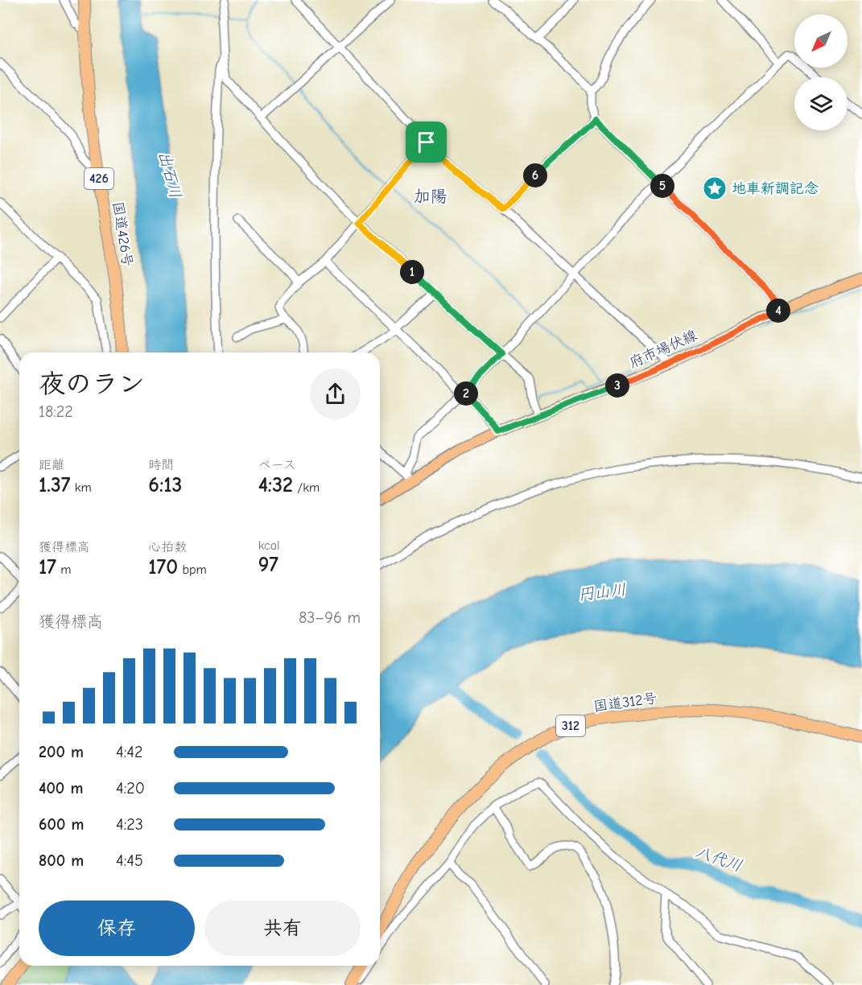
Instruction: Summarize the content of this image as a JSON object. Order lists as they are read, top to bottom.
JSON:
{
  "streets": {
    "highway": [
      "426",
      "国道426号",
      "国道312号",
      "312"
    ],
    "main road": ["府市場伏線"]
  },
  "districts": ["加陽"],
  "water": ["出石川", "円山川", "八代川"],
  "places": {
    "place": ["地車新調記念"]
  },
  "north": "bottom left",
  "page": {
    "pins": [
      "6",
      "5",
      "1",
      "4",
      "3",
      "2"
    ],
    "heading": ["夜のラン", "18:22"],
    "stats": [
      ["距離", "1.37 km"],
      ["時間", "6:13"],
      ["ペース", "4:32 /km"],
      ["獲得標高", "17 m"],
      ["心拍数", "170 bpm"],
      ["kcal", "97"]
    ],
    "chart": ["獲得標高", "83–96 m"],
    "list": [
      {
        "name": "200 m",
        "note": "4:42"
      },
      {
        "name": "400 m",
        "note": "4:20"
      },
      {
        "name": "600 m",
        "note": "4:23"
      },
      {
        "name": "800 m",
        "note": "4:45"
      }
    ],
    "buttons": ["保存", "共有"]
  }
}
